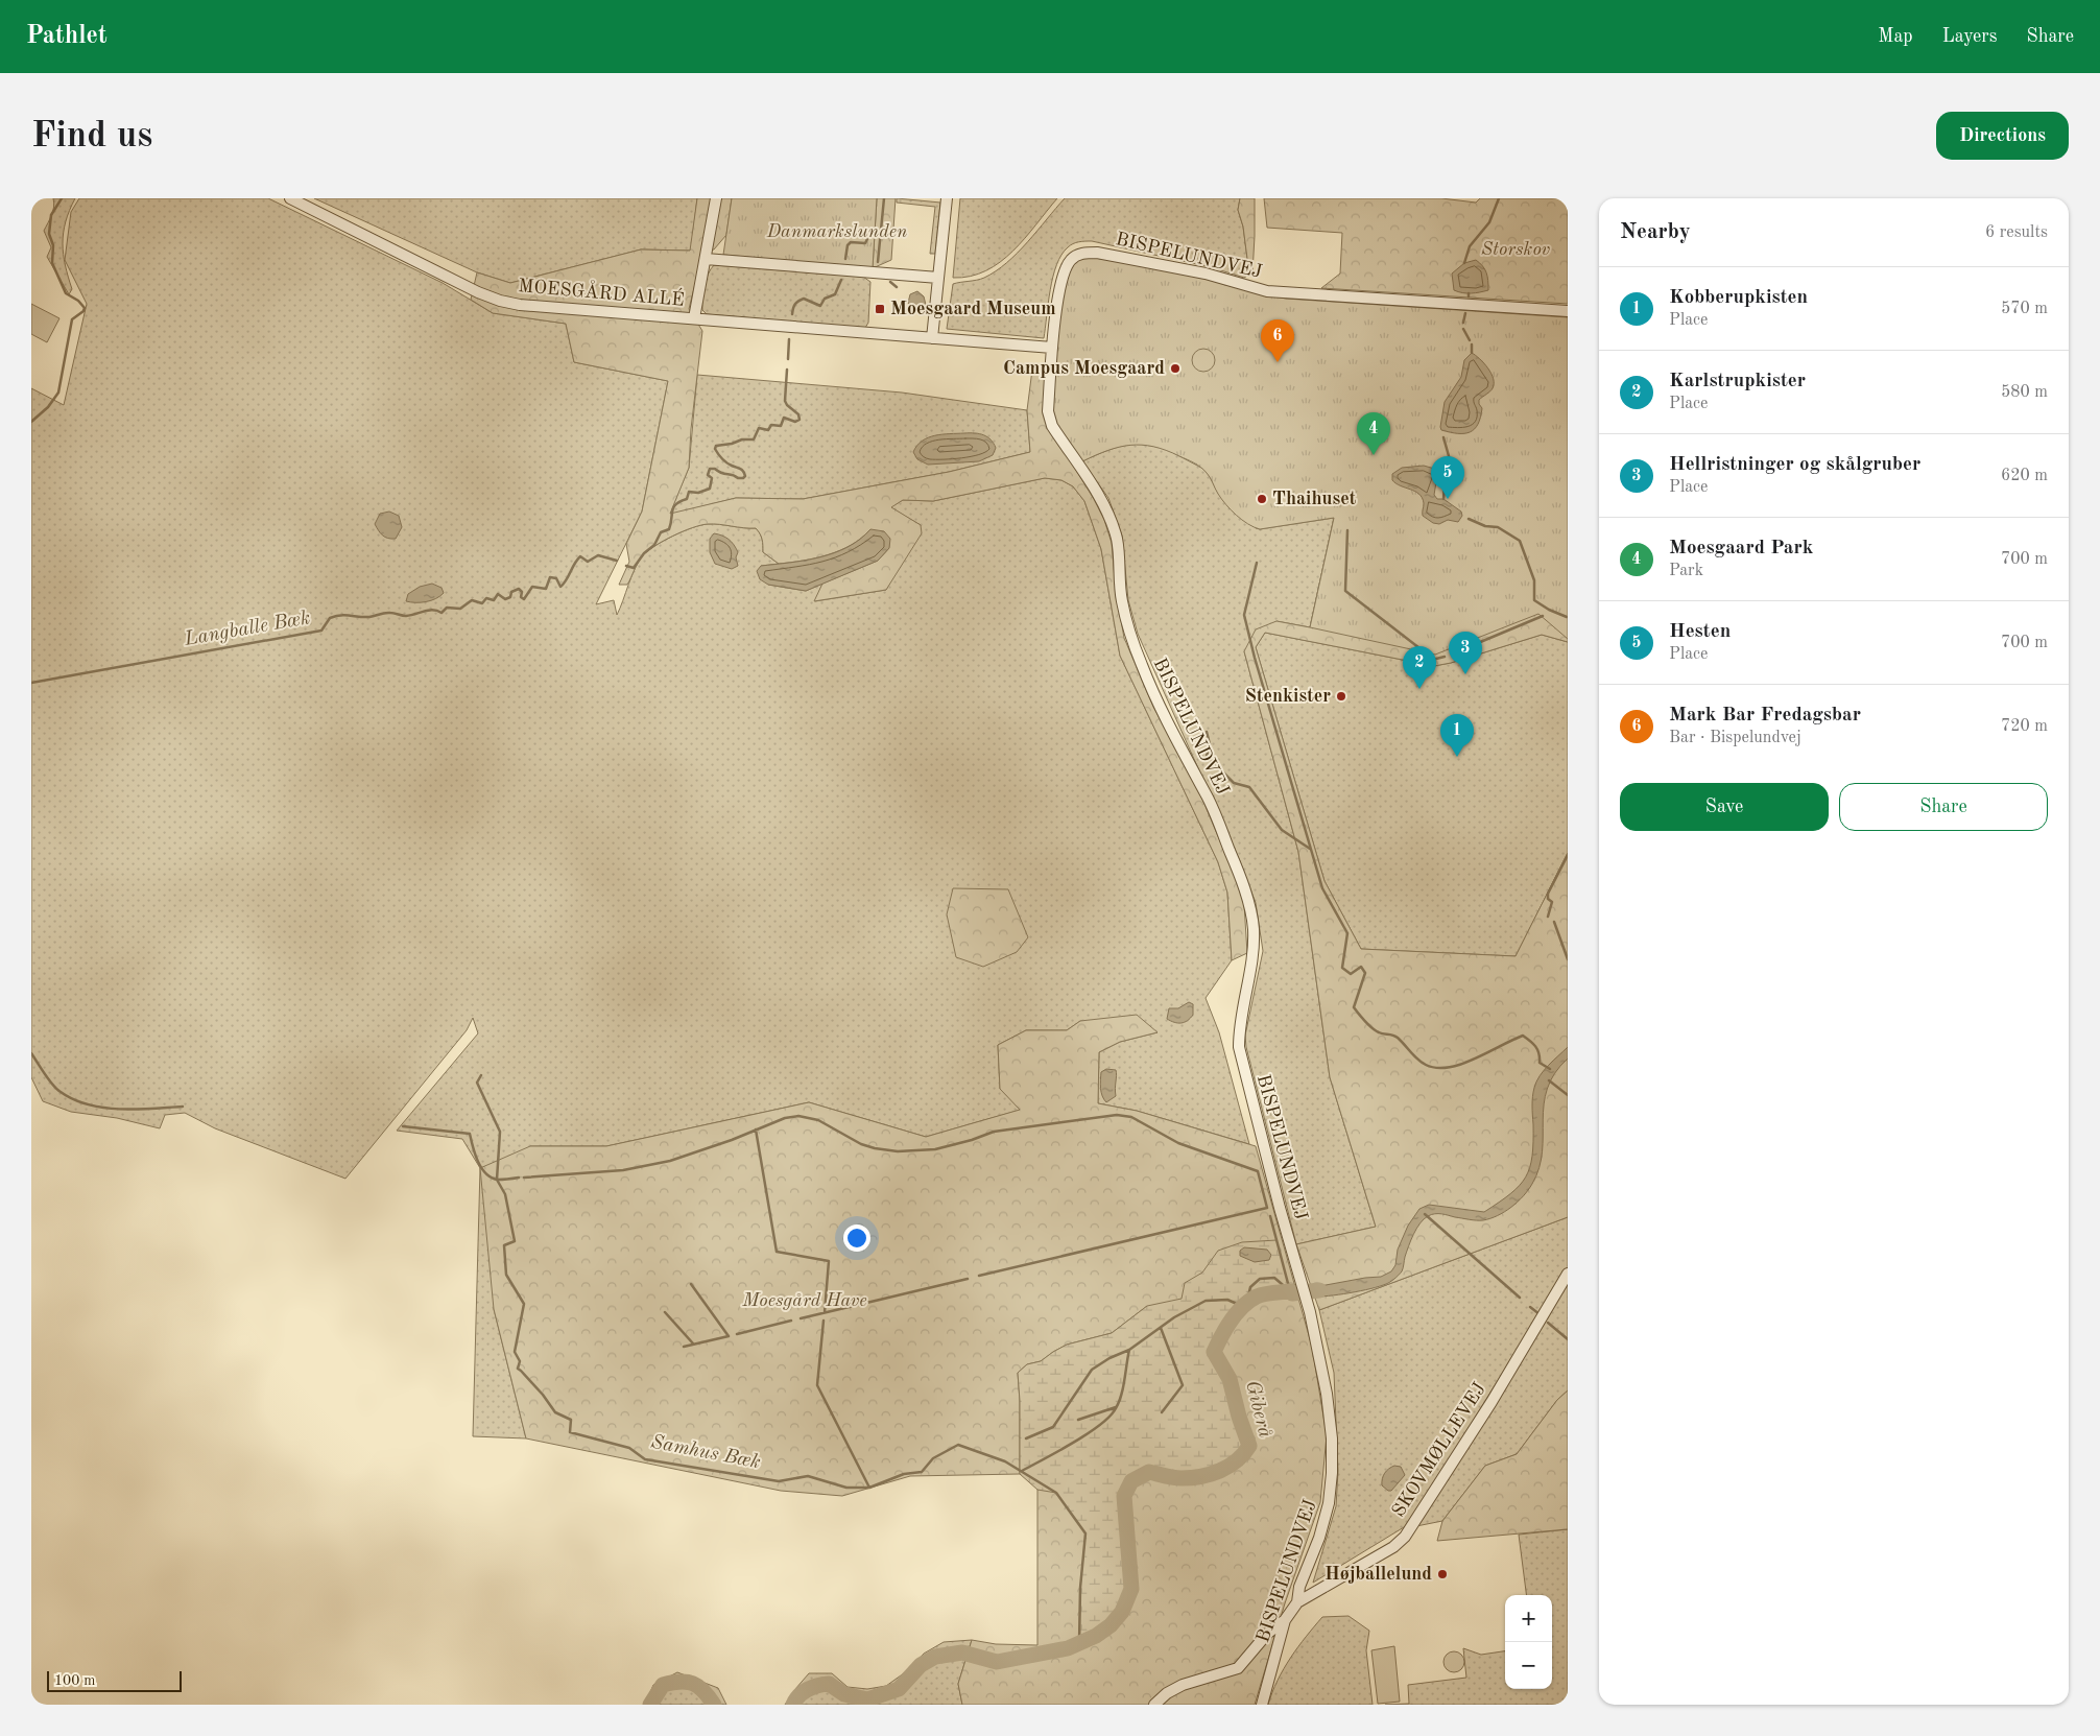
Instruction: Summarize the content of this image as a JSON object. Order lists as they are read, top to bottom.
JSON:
{
  "streets": {
    "street": ["BISPELUNDVEJ", "MOESGÅRD ALLÉ", "SKOVMØLLEVEJ"]
  },
  "crossings": [
    ["BISPELUNDVEJ", "MOESGÅRD ALLÉ"],
    ["BISPELUNDVEJ", "SKOVMØLLEVEJ"]
  ],
  "water": ["Langballe Bæk", "Giberå", "Samhus Bæk"],
  "parks": ["Danmarkslunden", "Storskov", "Moesgård Have"],
  "places": {
    "transit": ["Moesgaard Museum"],
    "other": [
      "Campus Moesgaard",
      "Thaihuset",
      "Stenkister",
      "Højballelund"
    ]
  },
  "scale_bar": "100 m",
  "page": {
    "header": "Pathlet",
    "nav": ["Map", "Layers", "Share"],
    "buttons": [
      "Directions",
      ["Save", "Share"]
    ],
    "title": "Find us",
    "heading": ["Nearby", "6 results"],
    "list": [
      {
        "mark": "1",
        "name": "Kobberupkisten",
        "note": "Place",
        "value": "570 m"
      },
      {
        "mark": "2",
        "name": "Karlstrupkister",
        "note": "Place",
        "value": "580 m"
      },
      {
        "mark": "3",
        "name": "Hellristninger og skålgruber",
        "note": "Place",
        "value": "620 m"
      },
      {
        "mark": "4",
        "name": "Moesgaard Park",
        "note": "Park",
        "value": "700 m"
      },
      {
        "mark": "5",
        "name": "Hesten",
        "note": "Place",
        "value": "700 m"
      },
      {
        "mark": "6",
        "name": "Mark Bar Fredagsbar",
        "note": "Bar · Bispelundvej",
        "value": "720 m"
      }
    ],
    "pins": [
      "6",
      "4",
      "5",
      "3",
      "2",
      "1"
    ],
    "map_buttons": ["+", "−"],
    "scale": "100 m"
  }
}
